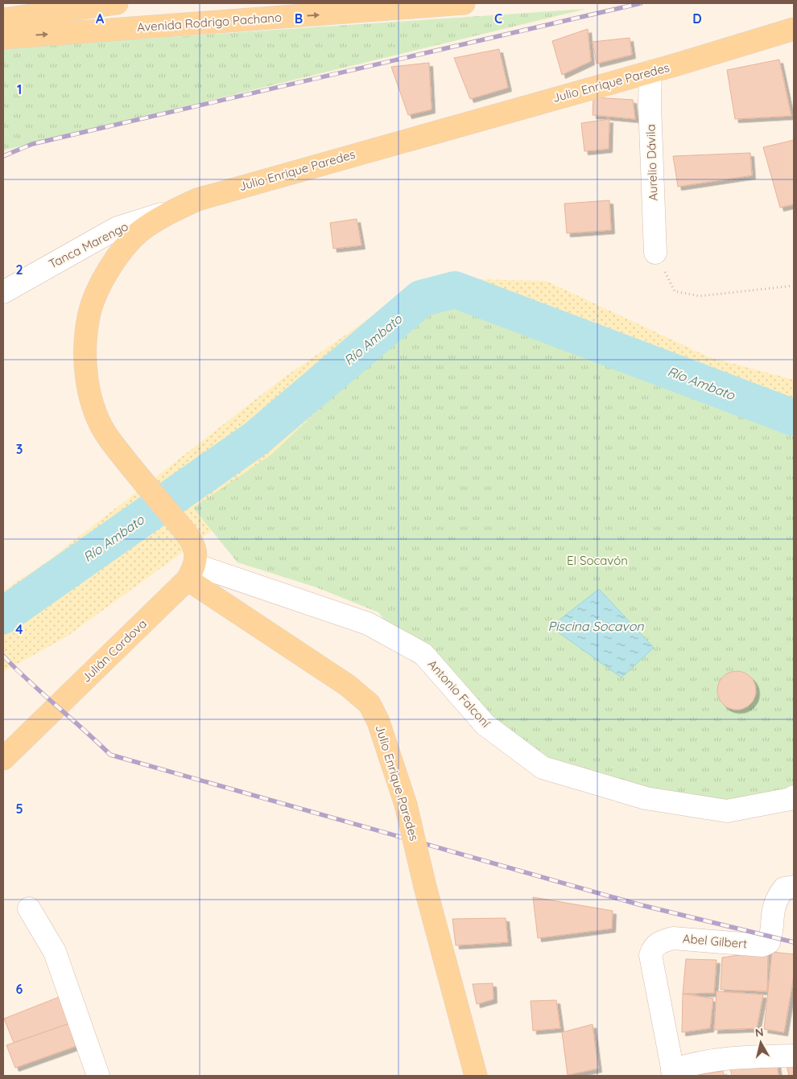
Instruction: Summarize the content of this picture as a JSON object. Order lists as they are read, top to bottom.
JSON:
{
  "streets": {
    "main road": ["Avenida Rodrigo Pachano", "Julio Enrique Paredes", "Julián Cordova"],
    "street": [
      "Aurelio Dávila",
      "Tanca Marengo",
      "Antonio Falconí",
      "Abel Gilbert"
    ]
  },
  "crossings": [
    ["Julio Enrique Paredes", "Aurelio Dávila"],
    ["Julio Enrique Paredes", "Tanca Marengo"],
    ["Julio Enrique Paredes", "Julián Cordova"],
    ["Julio Enrique Paredes", "Antonio Falconí"],
    ["Julián Cordova", "Antonio Falconí"]
  ],
  "one_way": ["Avenida Rodrigo Pachano"],
  "water": ["Río Ambato", "Piscina Socavon"],
  "parks": ["El Socavón"],
  "north": "top",
  "grid": {
    "columns": [
      "A",
      "B",
      "C",
      "D"
    ],
    "rows": [
      "1",
      "2",
      "3",
      "4",
      "5",
      "6"
    ]
  }
}
